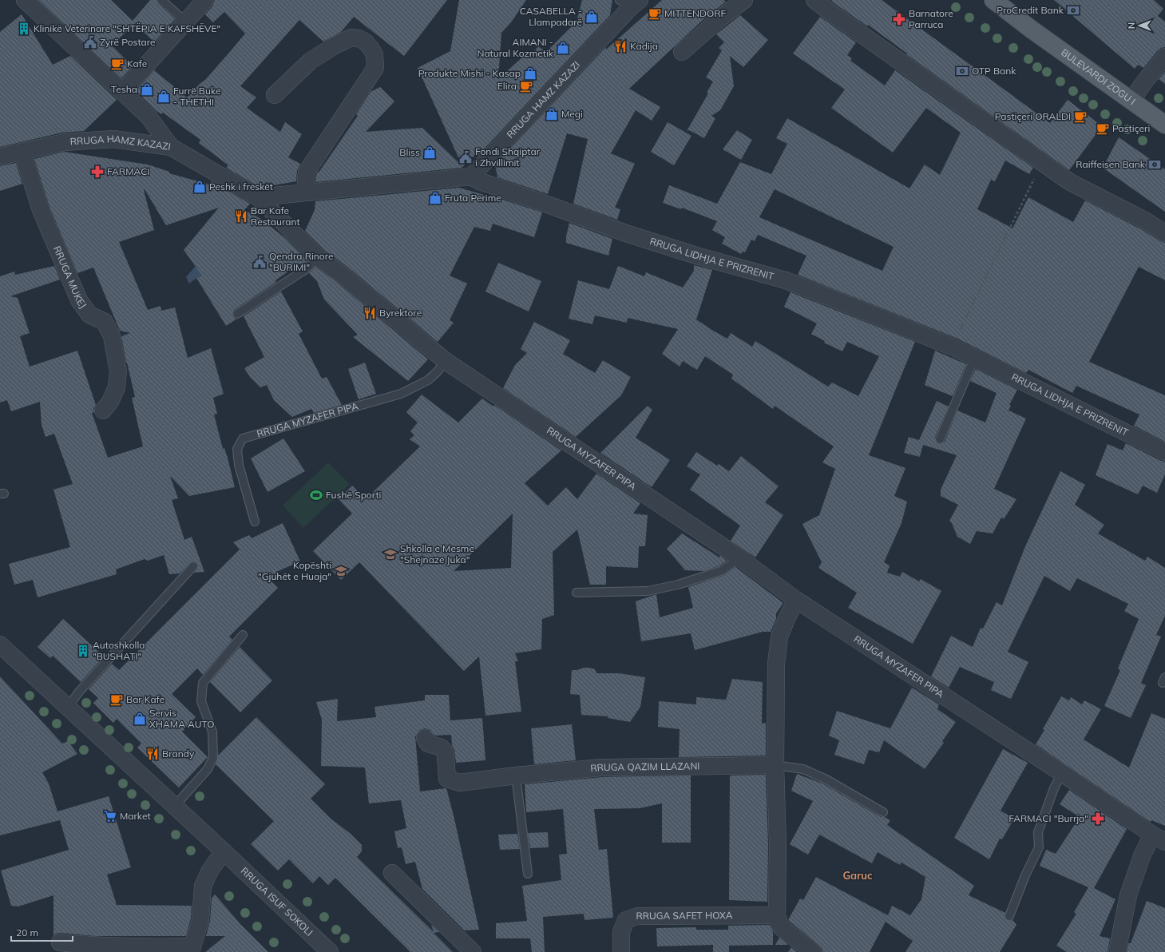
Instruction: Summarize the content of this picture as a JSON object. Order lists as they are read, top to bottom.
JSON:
{
  "streets": {
    "main road": ["BULEVARDI ZOGU I"],
    "street": [
      "RRUGA HAMZ KAZAZI",
      "RRUGA LIDHJA E PRIZRENIT",
      "RRUGA MUKEJ",
      "RRUGA MYZAFER PIPA",
      "RRUGA QAZIM LLAZANI",
      "RRUGA ISUF SOKOLI",
      "RRUGA SAFET HOXA"
    ]
  },
  "crossings": [
    ["RRUGA HAMZ KAZAZI", "RRUGA LIDHJA E PRIZRENIT"],
    ["RRUGA HAMZ KAZAZI", "RRUGA MUKEJ"],
    ["RRUGA HAMZ KAZAZI", "RRUGA MYZAFER PIPA"]
  ],
  "districts": ["Garuc"],
  "places": {
    "bank": ["ProCredit Bank", "OTP Bank", "Raiffeisen Bank"],
    "cafe": [
      "MITTENDORF",
      "Kafe",
      "Elira",
      "Pastiçeri ORALDI",
      "Pastiçeri",
      "Bar Kafe"
    ],
    "shop": [
      "CASABELLA - Llampadarë",
      "AIMANI - Natural Kozmetik",
      "Produkte Mishi - Kasap",
      "Tesha",
      "Furrë Buke - THETHI",
      "Megi",
      "Bliss",
      "Peshk i freskët",
      "Fruta Perime",
      "Servis XHAMA AUTO"
    ],
    "pharmacy": ["Barnatore Parruca", "FARMACI", "FARMACI \"Burrja\""],
    "building": ["Klinikë Veterinare \"SHTËPIA E KAFSHËVE\"", "Autoshkolla \"BUSHATI\""],
    "public building": ["Zyrë Postare", "Fondi Shqiptar i Zhvillimit", "Qendra Rinore \"BURIMI\""],
    "restaurant": [
      "Kadija",
      "Bar Kafe Restaurant",
      "Byrektore",
      "Brandy"
    ],
    "sports": ["Fushë Sporti"],
    "school or university": ["Shkolla e Mesme \"Shejnaze Juka\"", "Kopështi \"Gjuhët e Huaja\""],
    "supermarket": ["Market"]
  },
  "scale_bar": "20 m",
  "north": "left"
}
